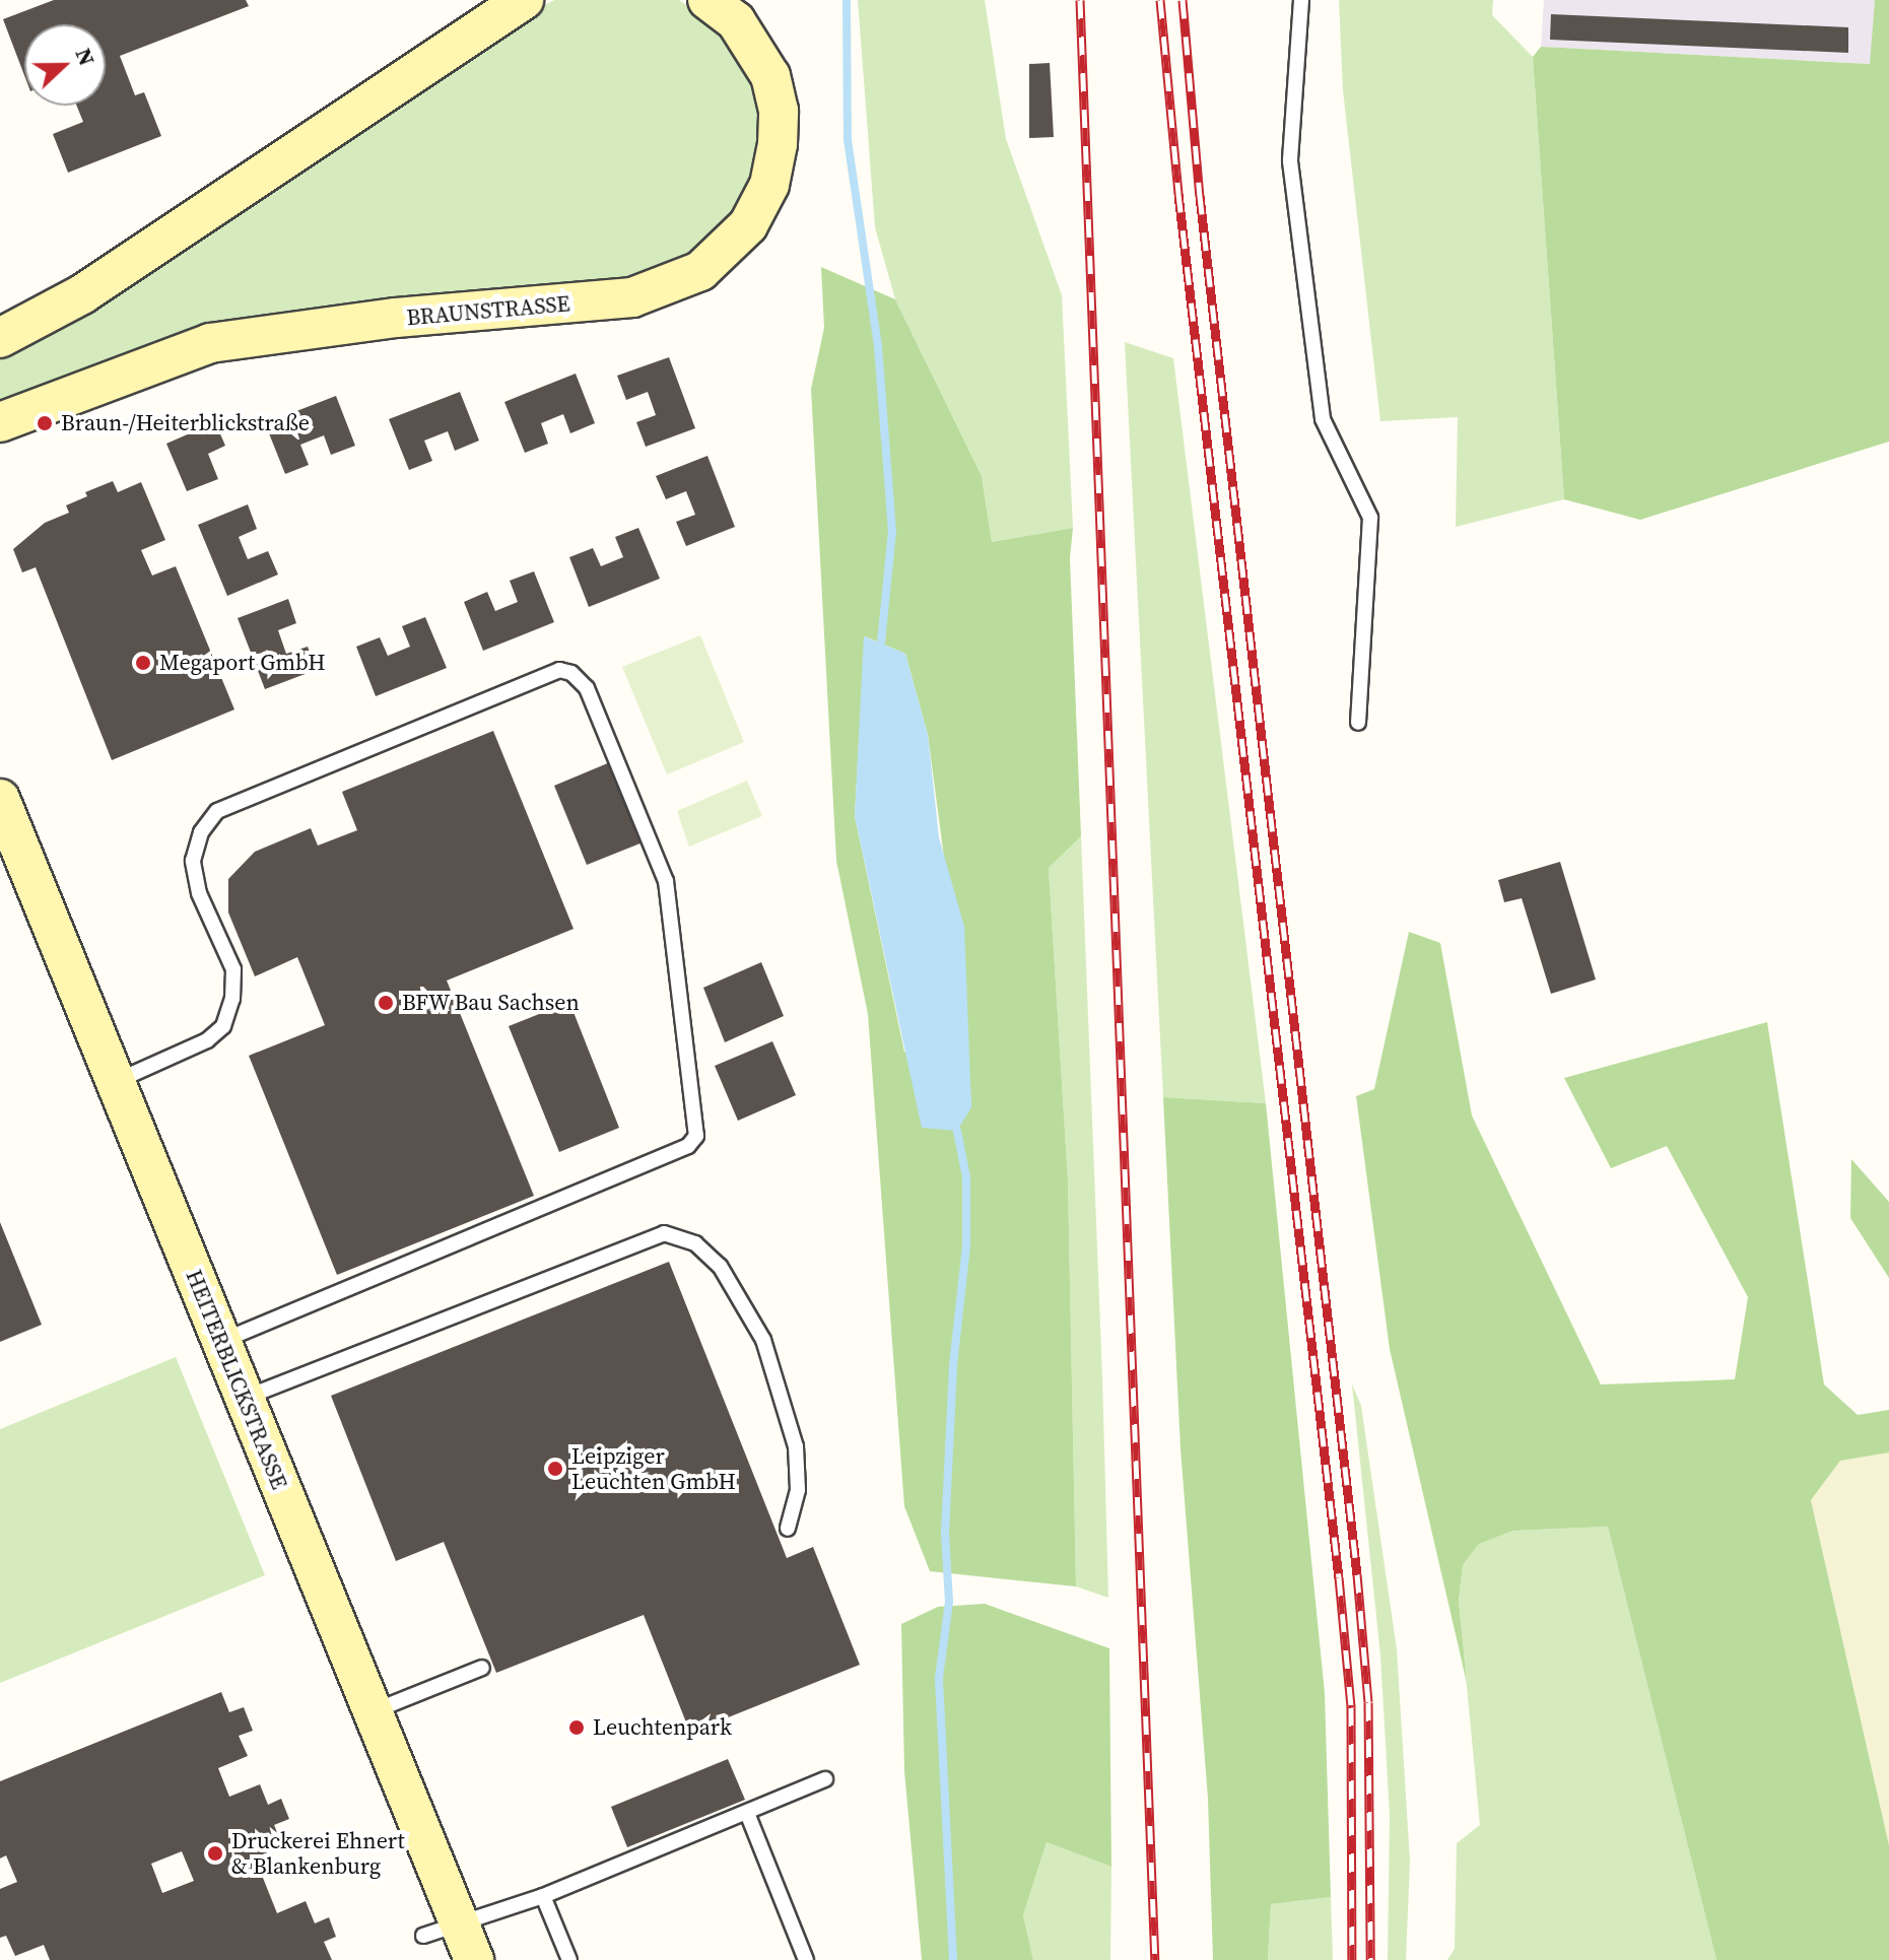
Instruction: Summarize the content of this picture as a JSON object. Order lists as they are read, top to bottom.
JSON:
{
  "streets": {
    "main road": ["BRAUNSTRASSE", "HEITERBLICKSTRASSE"]
  },
  "places": [
    "Braun-/Heiterblickstraße",
    "Megaport GmbH",
    "BFW Bau Sachsen",
    "Leipziger Leuchten GmbH",
    "Leuchtenpark",
    "Druckerei Ehnert & Blankenburg"
  ],
  "north": "right"
}
